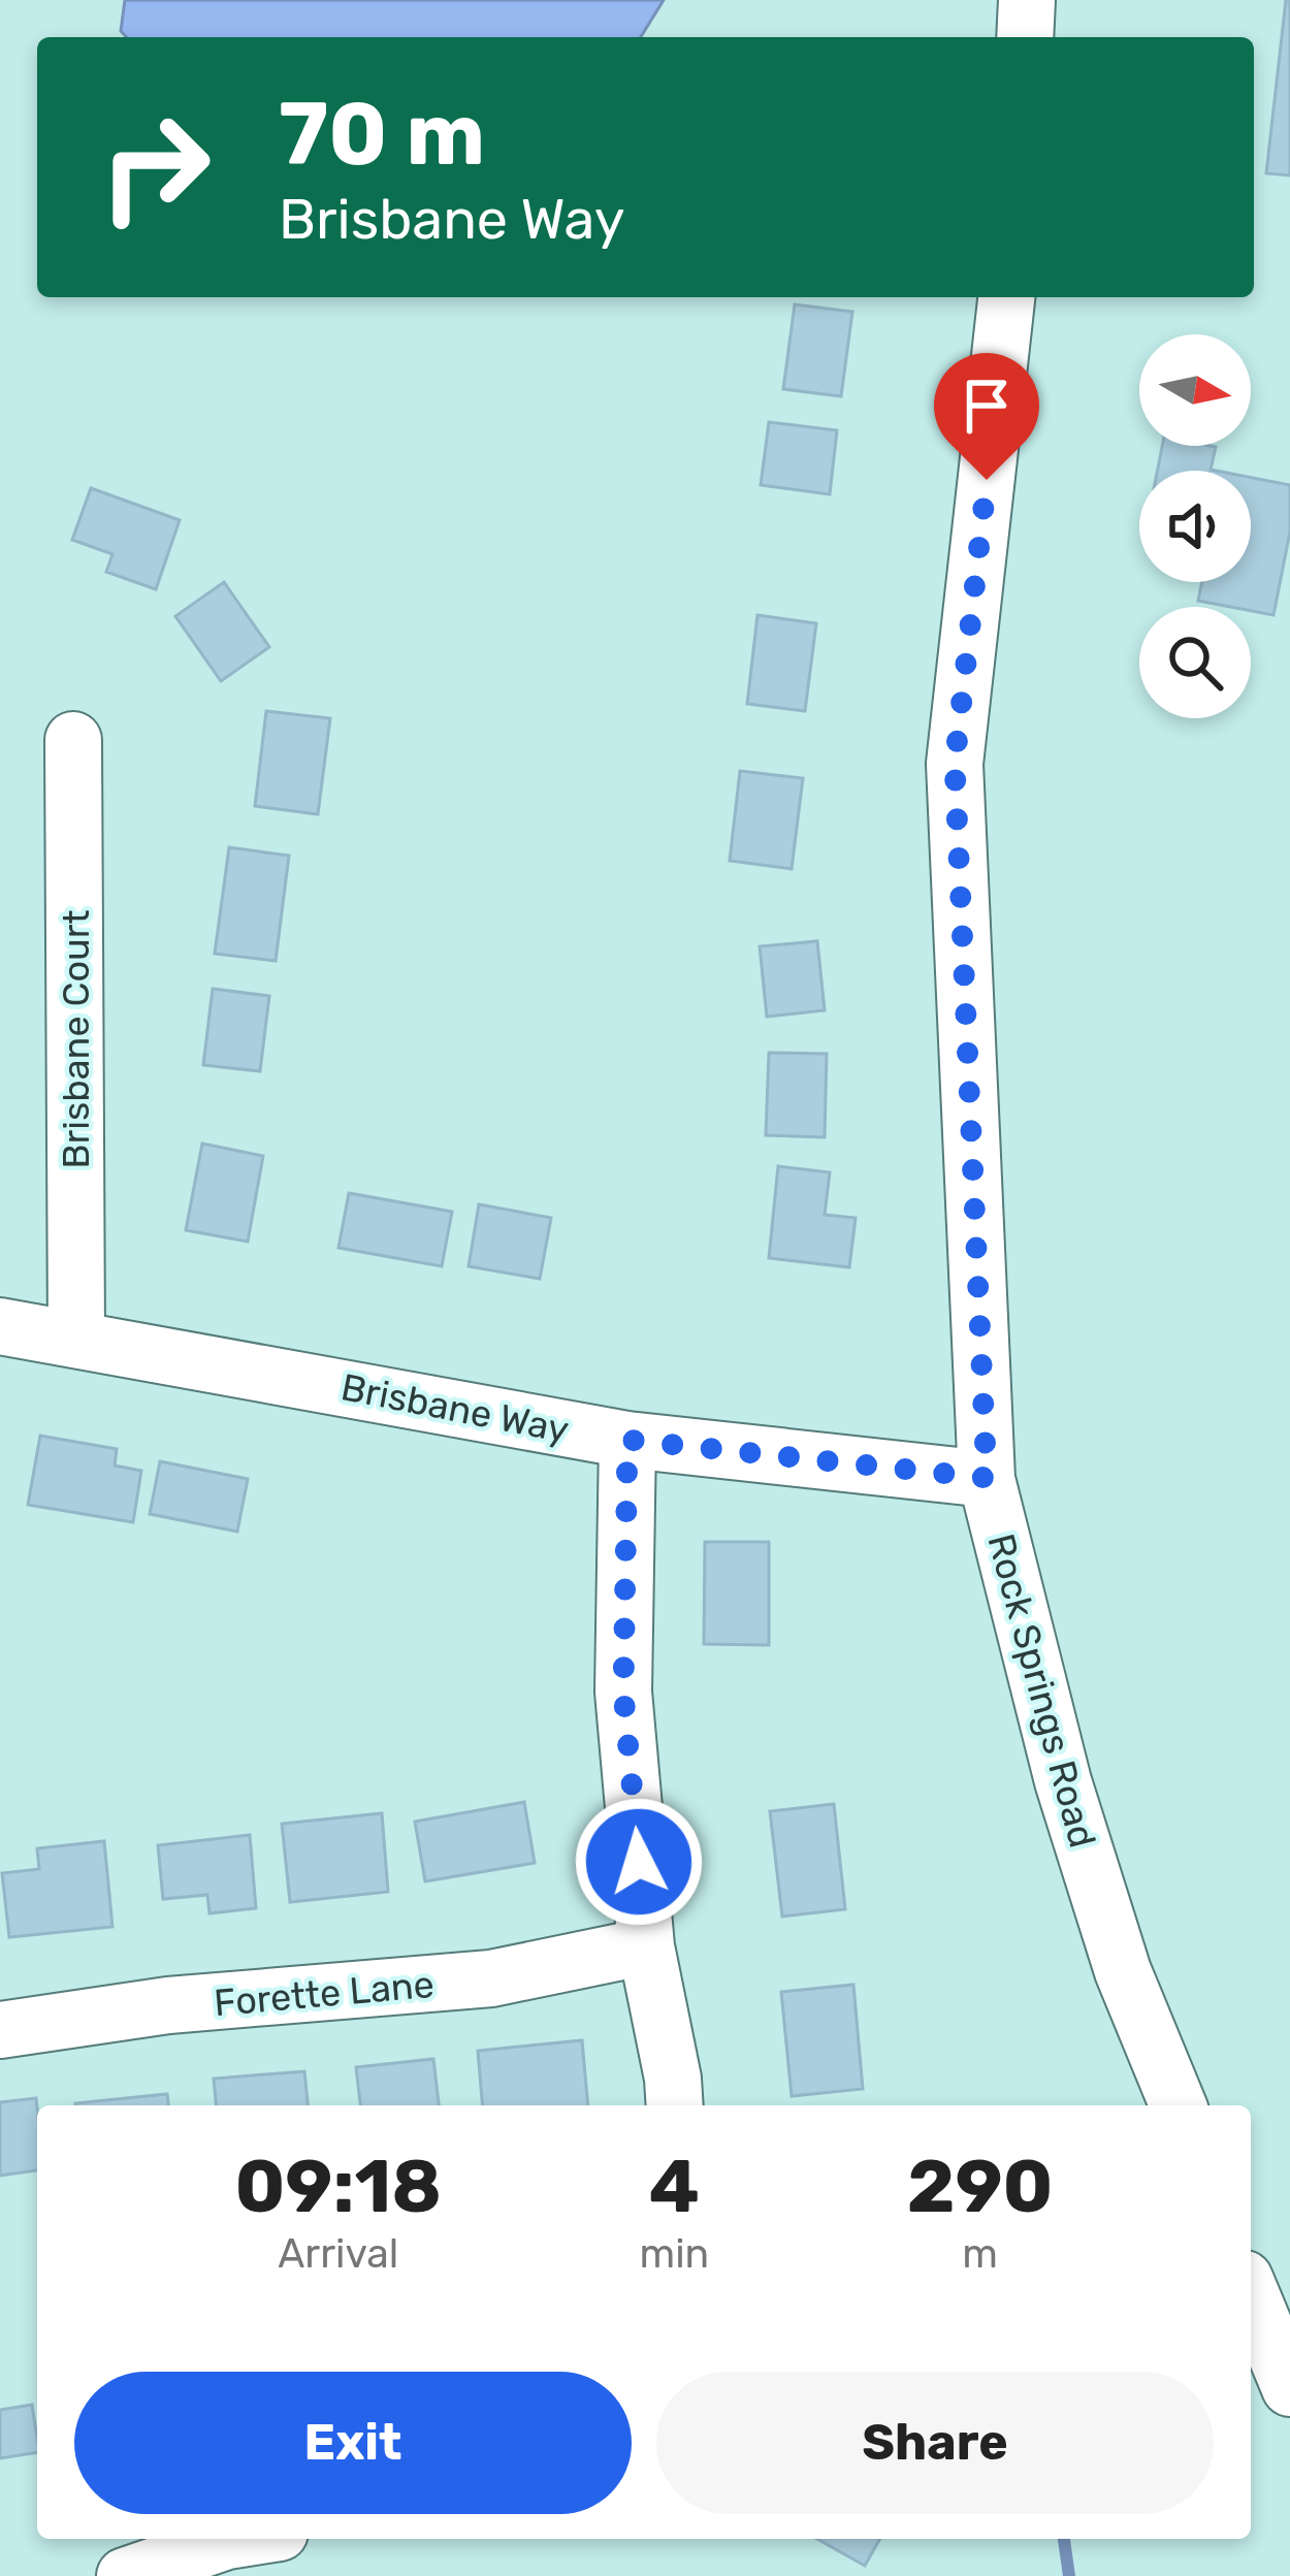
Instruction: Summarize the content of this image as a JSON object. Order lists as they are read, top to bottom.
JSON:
{
  "streets": {
    "street": [
      "Brisbane Court",
      "Brisbane Way",
      "Rock Springs Road",
      "Forette Lane"
    ]
  },
  "crossings": [
    ["Brisbane Court", "Brisbane Way"],
    ["Brisbane Way", "Rock Springs Road"]
  ],
  "north": "right",
  "page": {
    "turn": ["70 m", "Brisbane Way"],
    "eta": [
      "09:18",
      "Arrival",
      "4",
      "min",
      "290",
      "m"
    ],
    "buttons": ["Exit", "Share"]
  }
}
